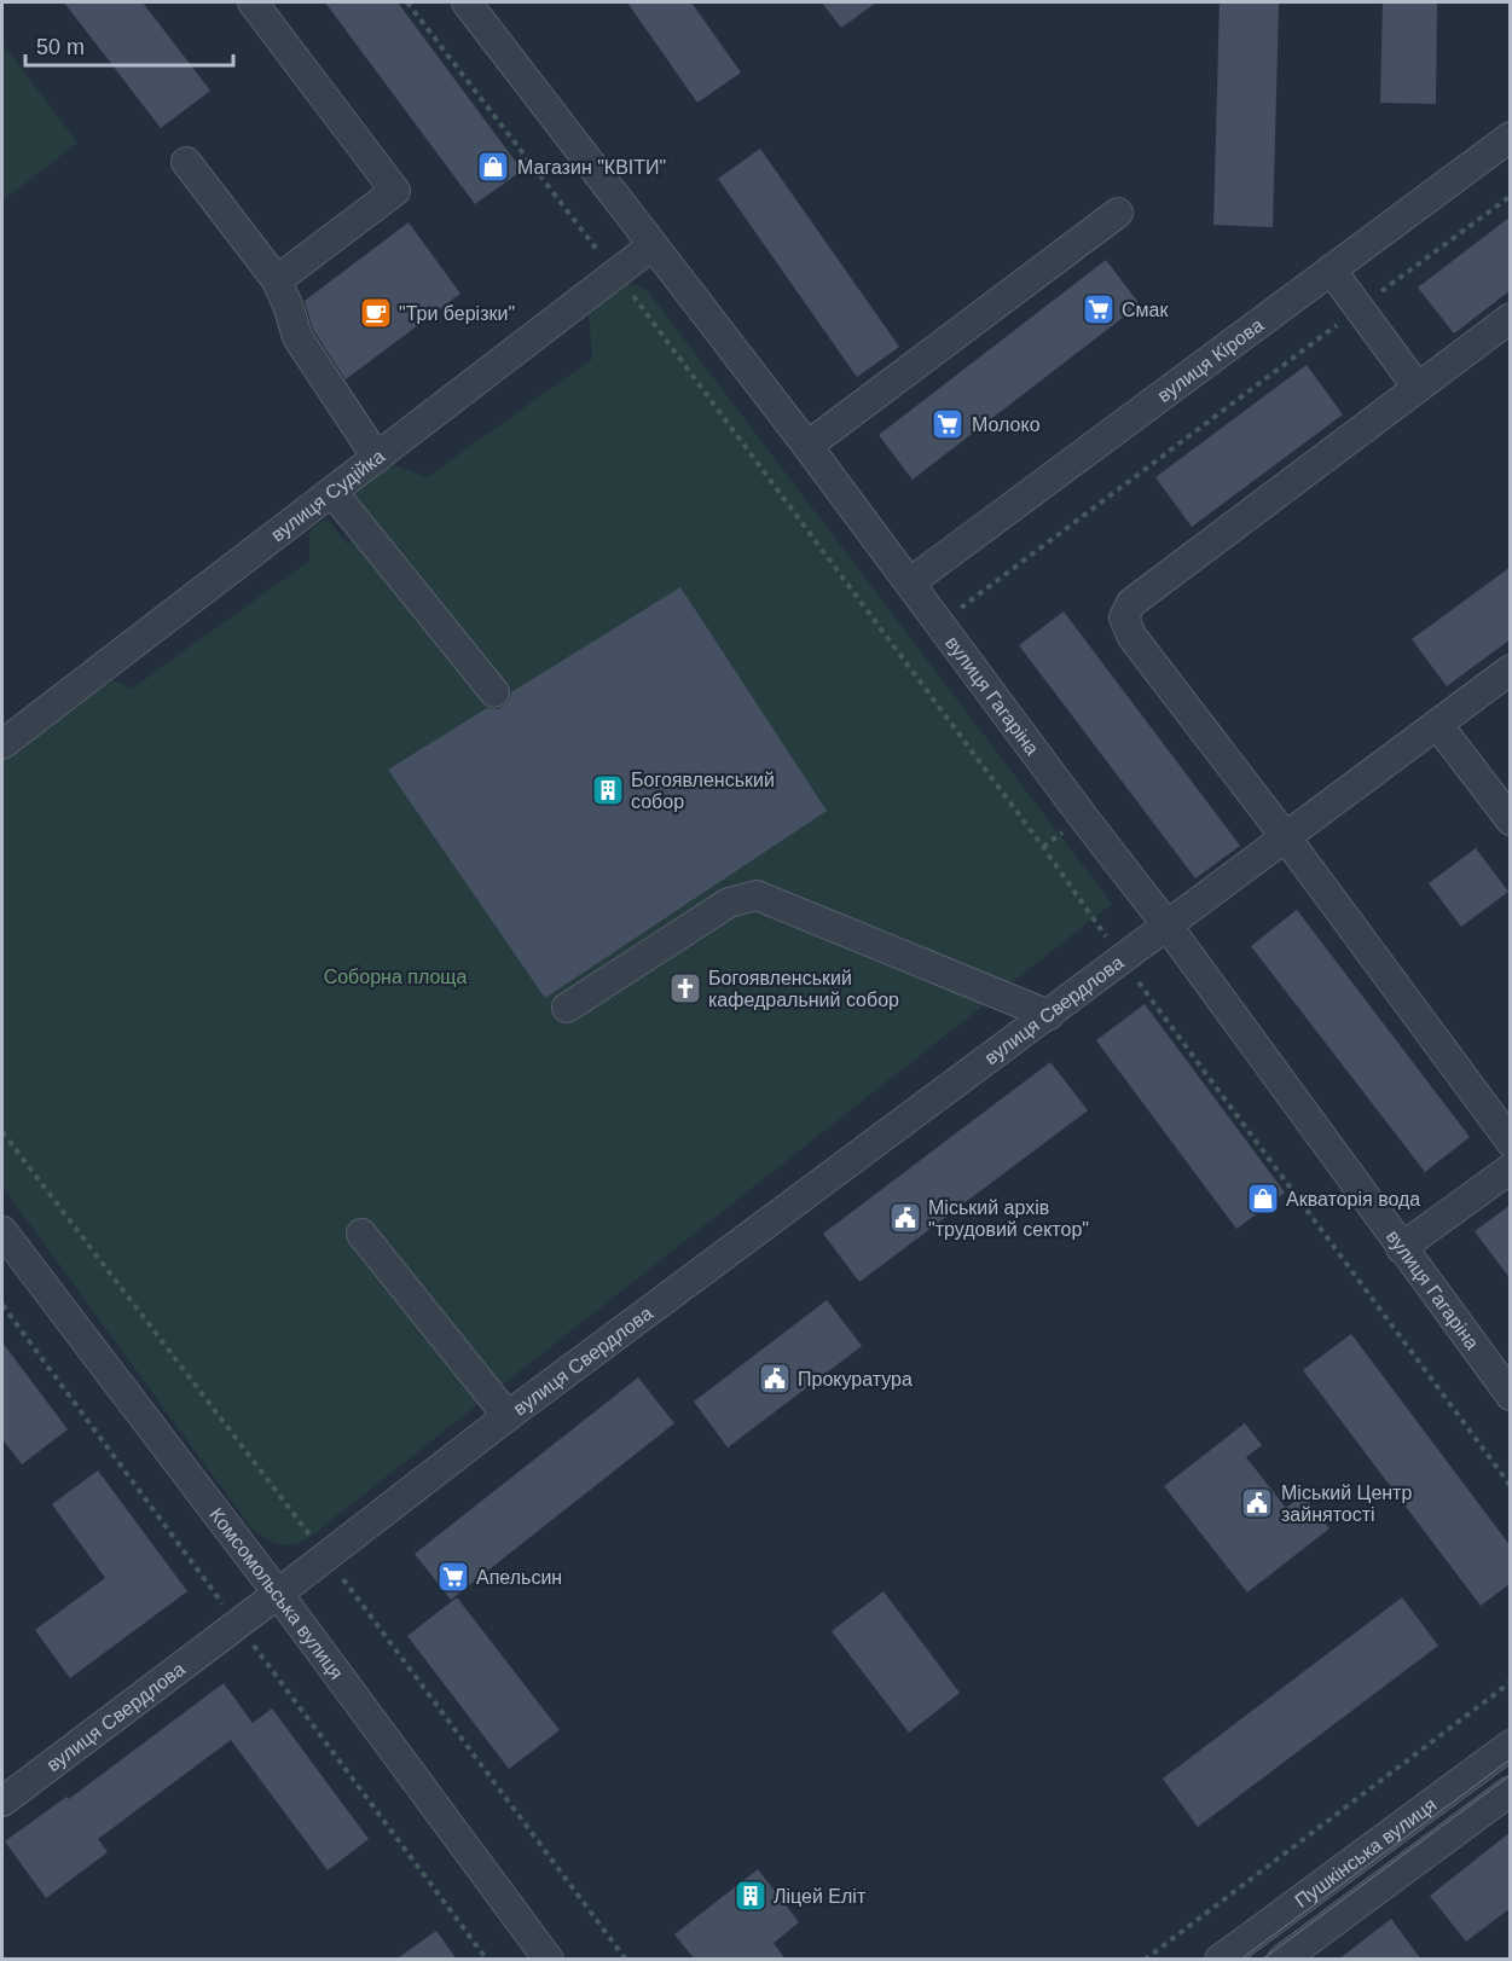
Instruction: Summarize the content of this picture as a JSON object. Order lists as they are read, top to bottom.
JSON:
{
  "streets": {
    "street": [
      "вулиця Кірова",
      "вулиця Судійка",
      "вулиця Гагаріна",
      "вулиця Свердлова",
      "Комсомольська вулиця",
      "Пушкінська вулиця"
    ]
  },
  "crossings": [
    ["вулиця Кірова", "вулиця Гагаріна"],
    ["вулиця Судійка", "вулиця Гагаріна"],
    ["вулиця Гагаріна", "вулиця Свердлова"],
    ["вулиця Свердлова", "Комсомольська вулиця"]
  ],
  "parks": ["Соборна площа"],
  "places": {
    "shop": ["Магазин \"КВІТИ\"", "Акваторія вода"],
    "supermarket": ["Смак", "Молоко", "Апельсин"],
    "cafe": ["\"Три берізки\""],
    "building": ["Богоявленський собор", "Ліцей Еліт"],
    "church": ["Богоявленський кафедральний собор"],
    "public building": ["Міський архів \"трудовий сектор\"", "Прокуратура", "Міський Центр зайнятості"]
  },
  "scale_bar": "50 m"
}
